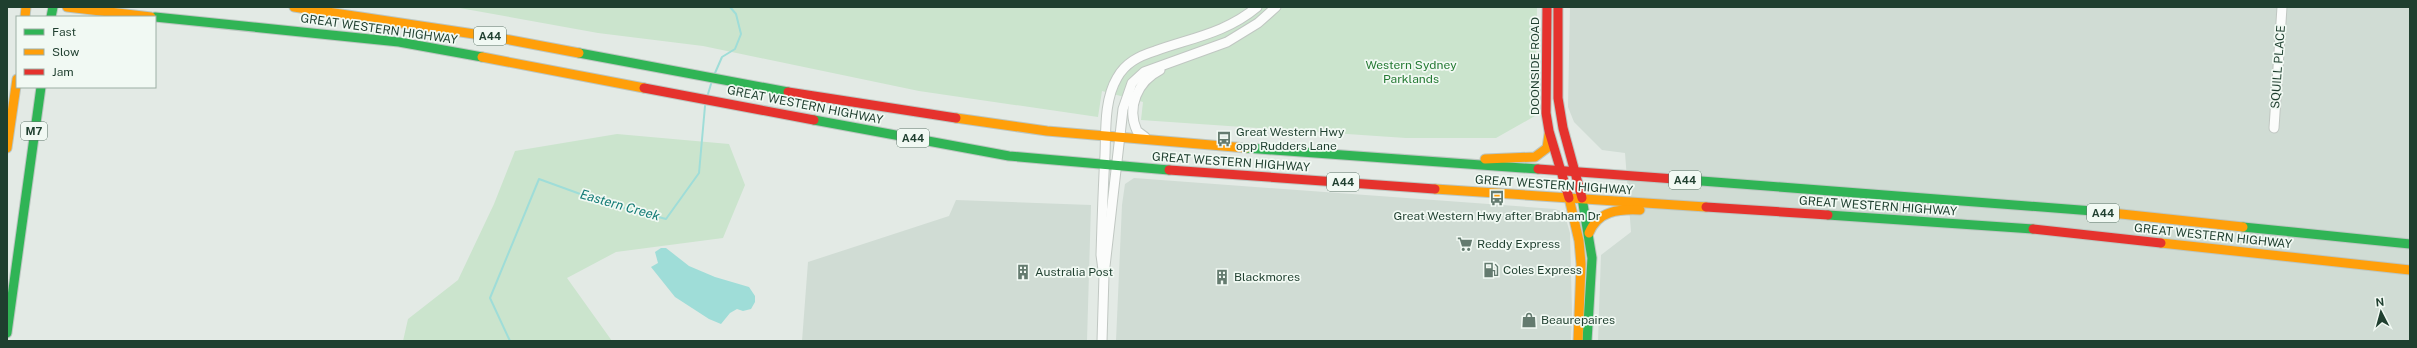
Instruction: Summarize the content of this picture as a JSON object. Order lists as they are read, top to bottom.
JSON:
{
  "streets": {
    "main road": [
      "GREAT WESTERN HIGHWAY",
      "A44",
      "DOONSIDE ROAD",
      "M7"
    ],
    "street": ["SQUILL PLACE"]
  },
  "crossings": [
    ["GREAT WESTERN HIGHWAY", "DOONSIDE ROAD"]
  ],
  "water": ["Eastern Creek"],
  "parks": ["Western Sydney Parklands"],
  "places": {
    "bus stop": ["Great Western Hwy opp Rudders Lane", "Great Western Hwy after Brabham Dr"],
    "supermarket": ["Reddy Express"],
    "fuel station": ["Coles Express"],
    "building": ["Australia Post", "Blackmores"],
    "shop": ["Beaurepaires"]
  },
  "legend": ["Fast", "Slow", "Jam"],
  "north": "top"
}
